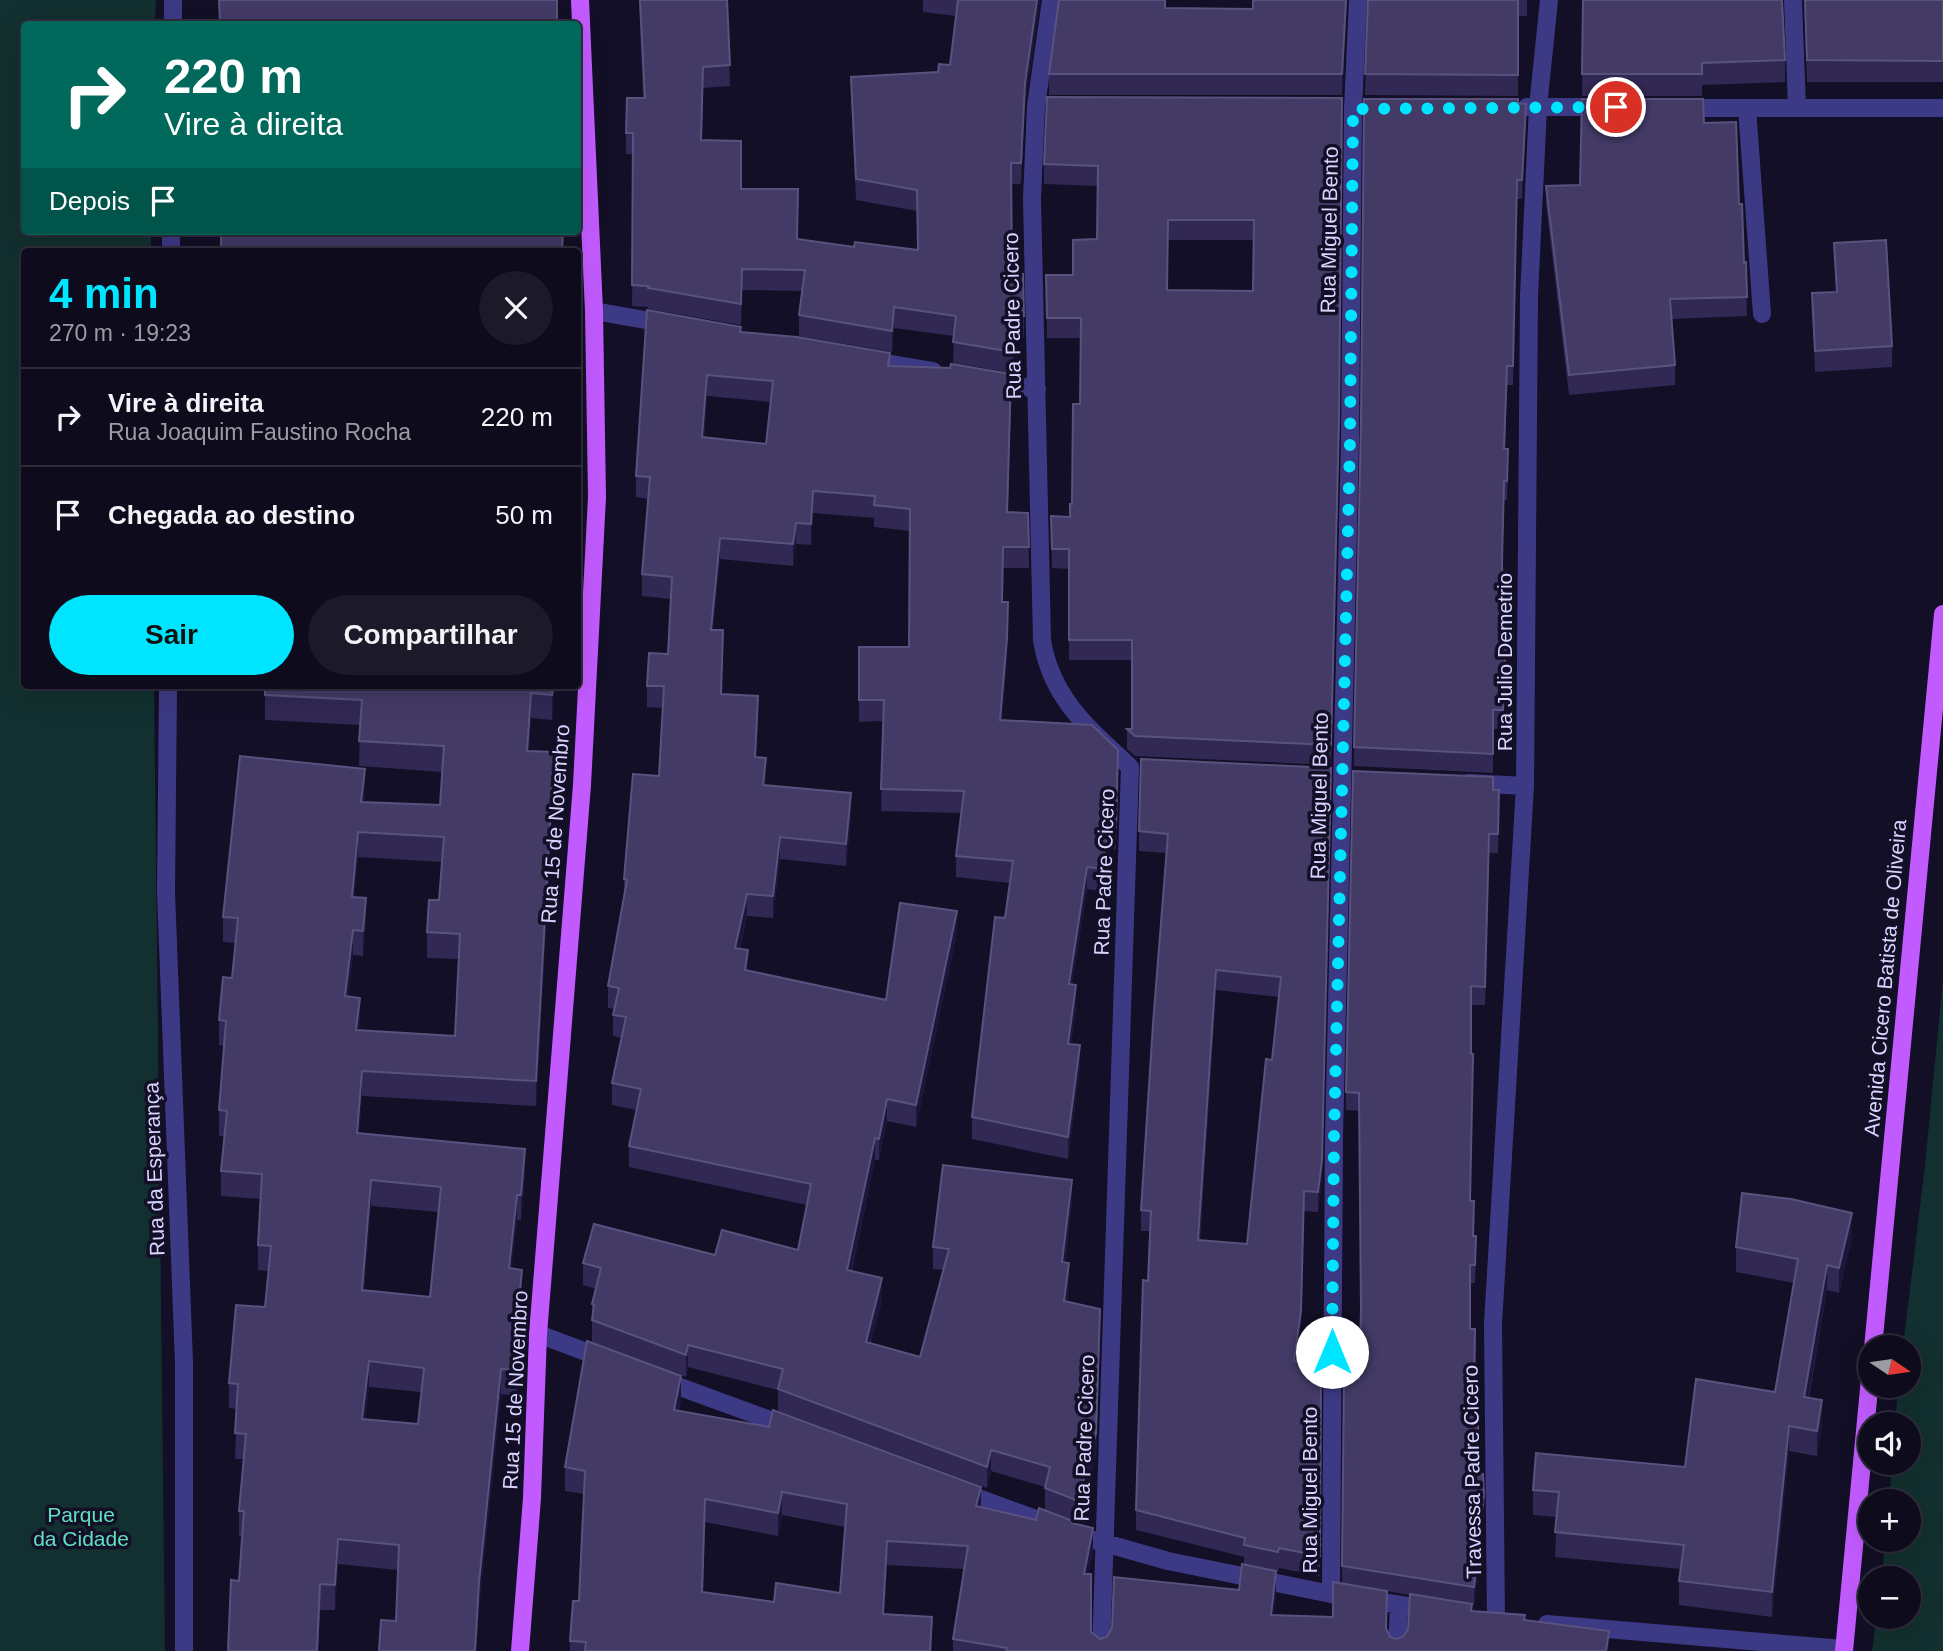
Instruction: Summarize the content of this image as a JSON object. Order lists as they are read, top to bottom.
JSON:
{
  "streets": {
    "main road": ["Rua 15 de Novembro", "Avenida Cicero Batista de Oliveira"],
    "street": [
      "Rua Miguel Bento",
      "Rua Padre Cicero",
      "Rua Julio Demetrio",
      "Rua da Esperança",
      "Travessa Padre Cicero"
    ]
  },
  "crossings": [
    ["Rua Julio Demetrio", "Travessa Padre Cicero"]
  ],
  "parks": ["Parque da Cidade"],
  "north": "right",
  "page": {
    "turn": ["220 m", "Vire à direita"],
    "then": "Depois",
    "heading": ["4 min", "270 m · 19:23"],
    "list": [
      {
        "name": "Vire à direita",
        "note": "Rua Joaquim Faustino Rocha",
        "value": "220 m"
      },
      {
        "name": "Chegada ao destino",
        "value": "50 m"
      }
    ],
    "buttons": ["Sair", "Compartilhar"],
    "map_buttons": ["+", "−"]
  }
}
